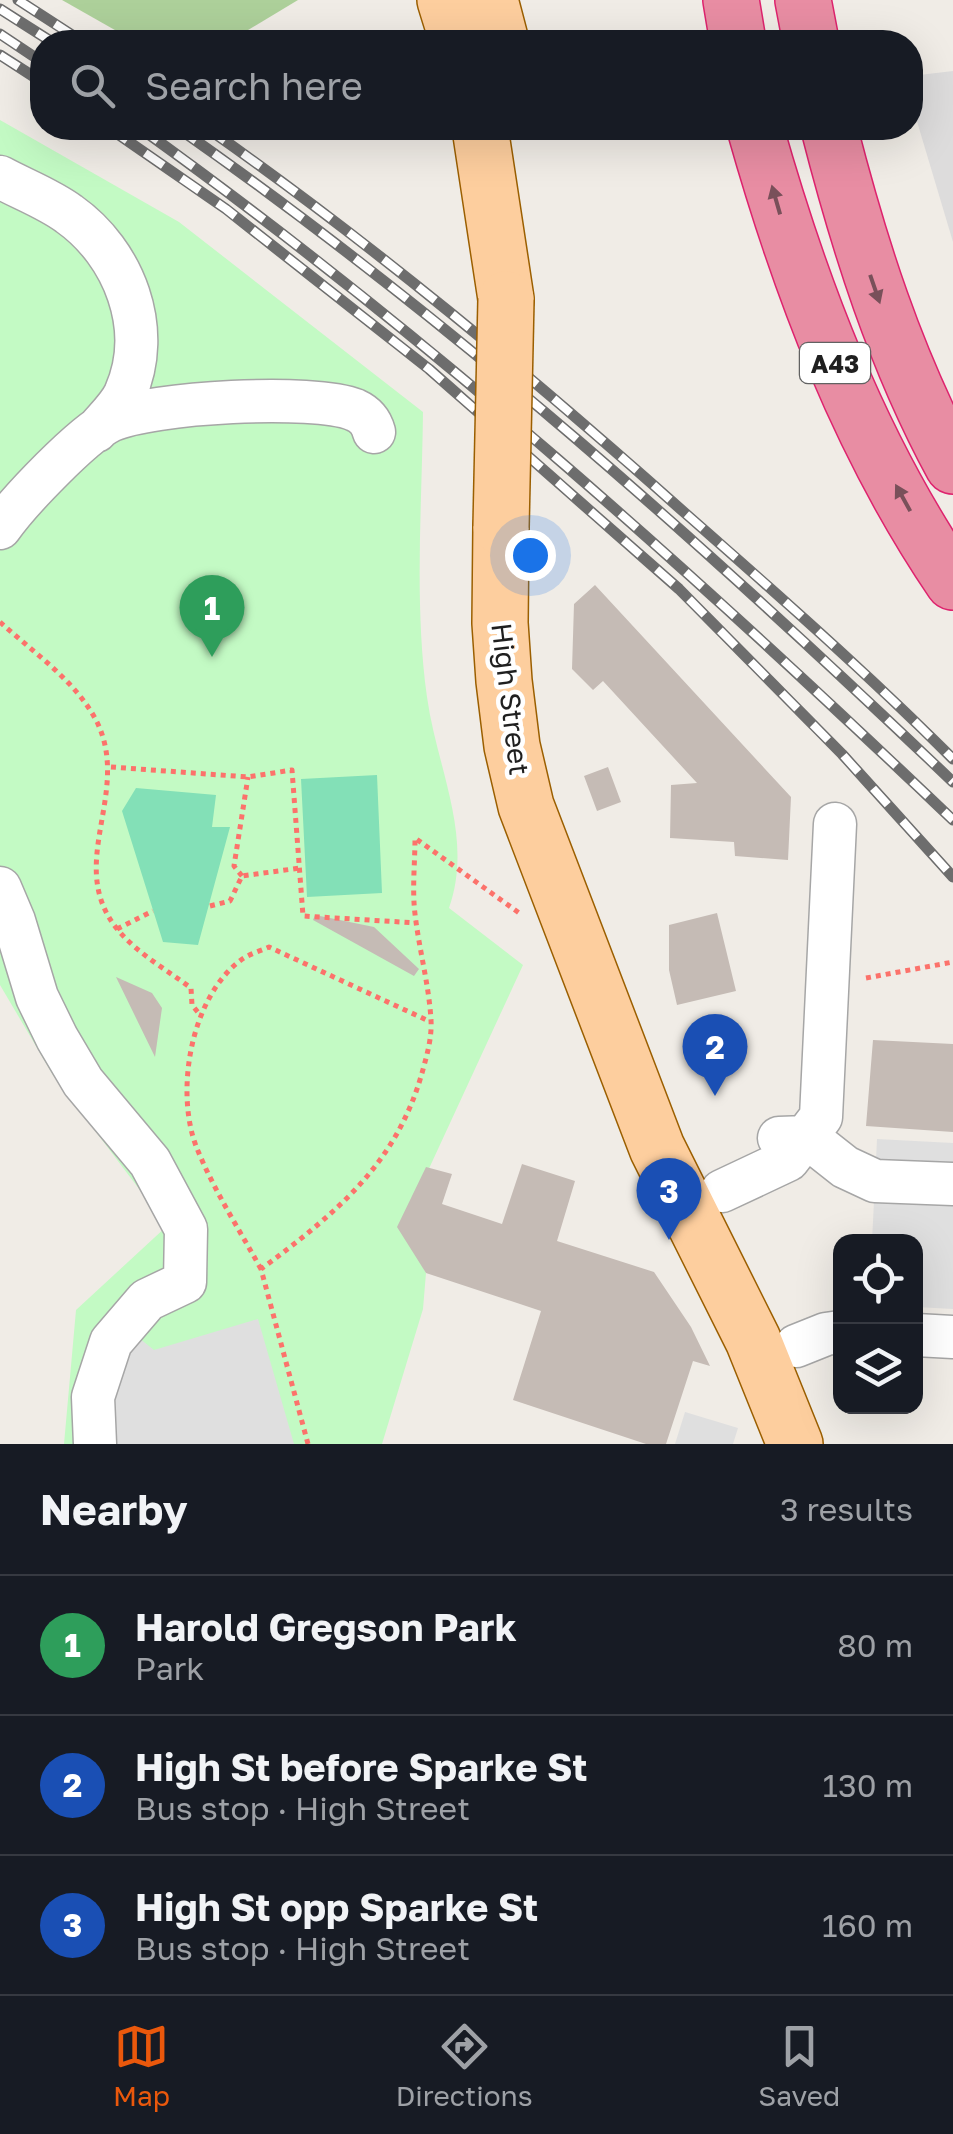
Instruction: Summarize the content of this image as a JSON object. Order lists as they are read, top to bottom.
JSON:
{
  "streets": {
    "highway": ["A43"],
    "main road": ["High Street"]
  },
  "page": {
    "search": "Search here",
    "pins": ["1", "2", "3"],
    "heading": ["Nearby", "3 results"],
    "list": [
      {
        "mark": "1",
        "name": "Harold Gregson Park",
        "note": "Park",
        "value": "80 m"
      },
      {
        "mark": "2",
        "name": "High St before Sparke St",
        "note": "Bus stop · High Street",
        "value": "130 m"
      },
      {
        "mark": "3",
        "name": "High St opp Sparke St",
        "note": "Bus stop · High Street",
        "value": "160 m"
      }
    ],
    "nav": ["Map", "Directions", "Saved"]
  }
}
